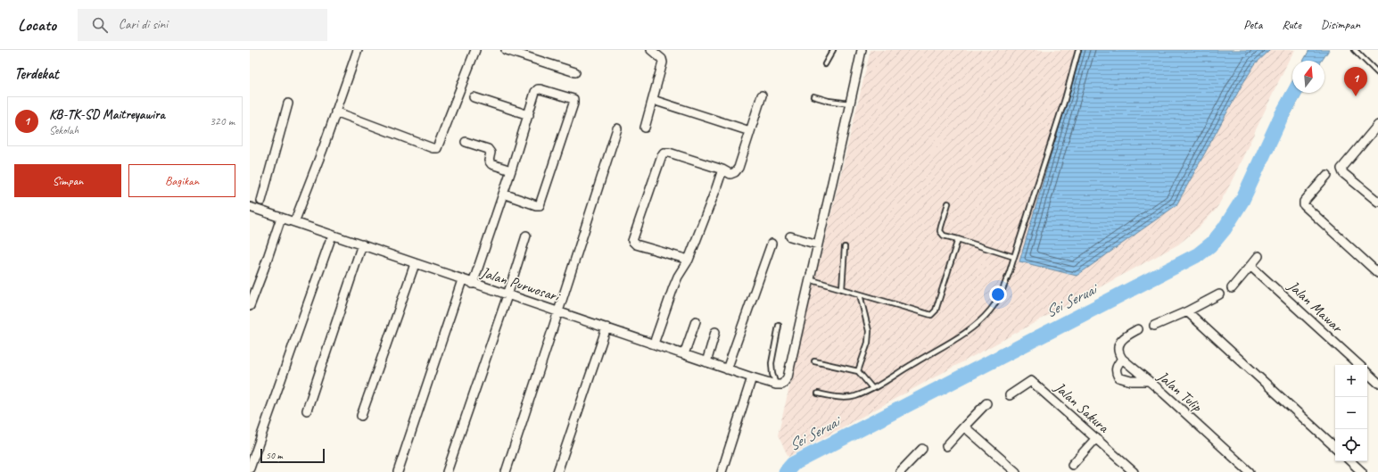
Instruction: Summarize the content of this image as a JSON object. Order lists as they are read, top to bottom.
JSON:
{
  "streets": {
    "street": [
      "Jalan Purwosari",
      "Jalan Mawar",
      "Jalan Tulip",
      "Jalan Sakura"
    ]
  },
  "water": ["Sei Seruai"],
  "scale_bar": "50 m",
  "north": "top",
  "page": {
    "header": "Locato",
    "search": "Cari di sini",
    "nav": ["Peta", "Rute", "Disimpan"],
    "heading": "Terdekat",
    "pins": "1",
    "list": [
      {
        "mark": "1",
        "name": "KB-TK-SD Maitreyawira",
        "note": "Sekolah",
        "value": "320 m"
      }
    ],
    "buttons": ["Simpan", "Bagikan"],
    "map_buttons": ["+", "−"],
    "scale": "50 m"
  }
}
